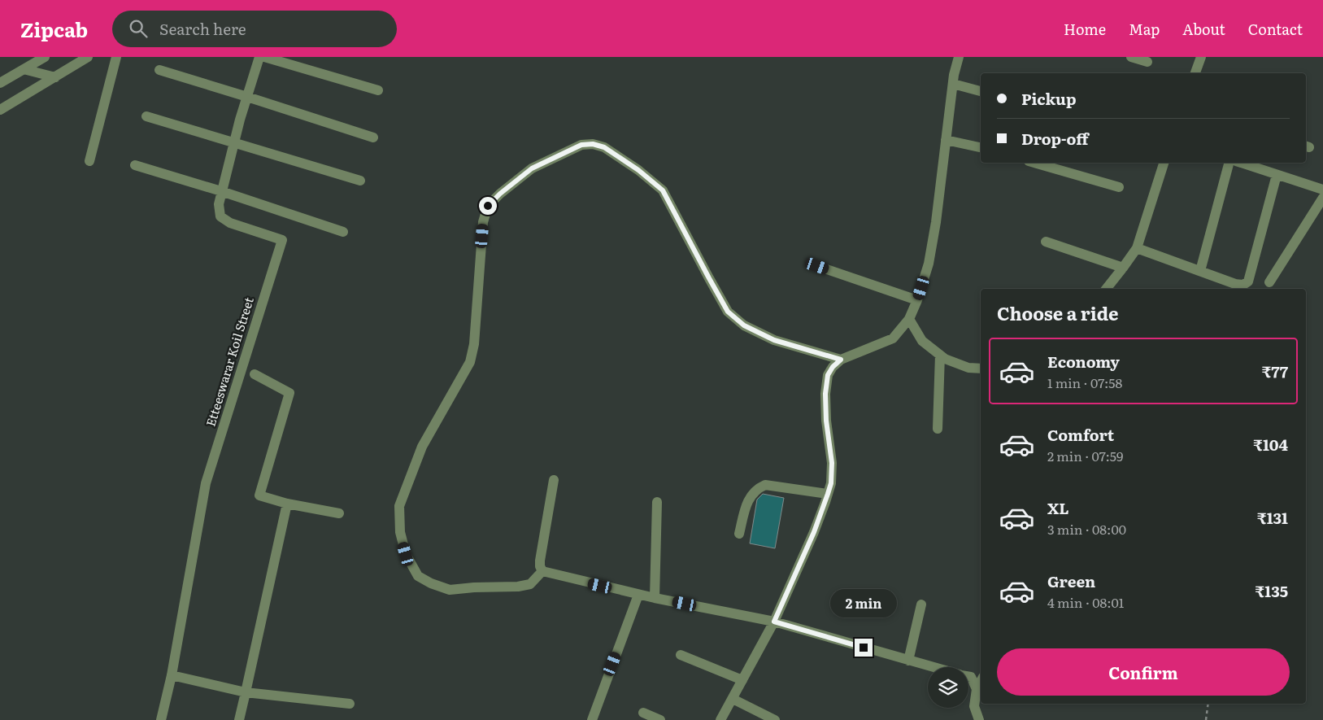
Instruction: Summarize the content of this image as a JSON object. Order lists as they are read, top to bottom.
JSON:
{
  "streets": {
    "street": ["Etteeswarar Koil Street"]
  },
  "page": {
    "header": "Zipcab",
    "search": "Search here",
    "nav": [
      "Home",
      "Map",
      "About",
      "Contact"
    ],
    "banner": ["Pickup", "Drop-off"],
    "heading": "Choose a ride",
    "list": [
      {
        "name": "Economy",
        "note": "1 min · 07:58",
        "value": "₹77"
      },
      {
        "name": "Comfort",
        "note": "2 min · 07:59",
        "value": "₹104"
      },
      {
        "name": "XL",
        "note": "3 min · 08:00",
        "value": "₹131"
      },
      {
        "name": "Green",
        "note": "4 min · 08:01",
        "value": "₹135"
      }
    ],
    "bubble": "2 min",
    "buttons": "Confirm"
  }
}
